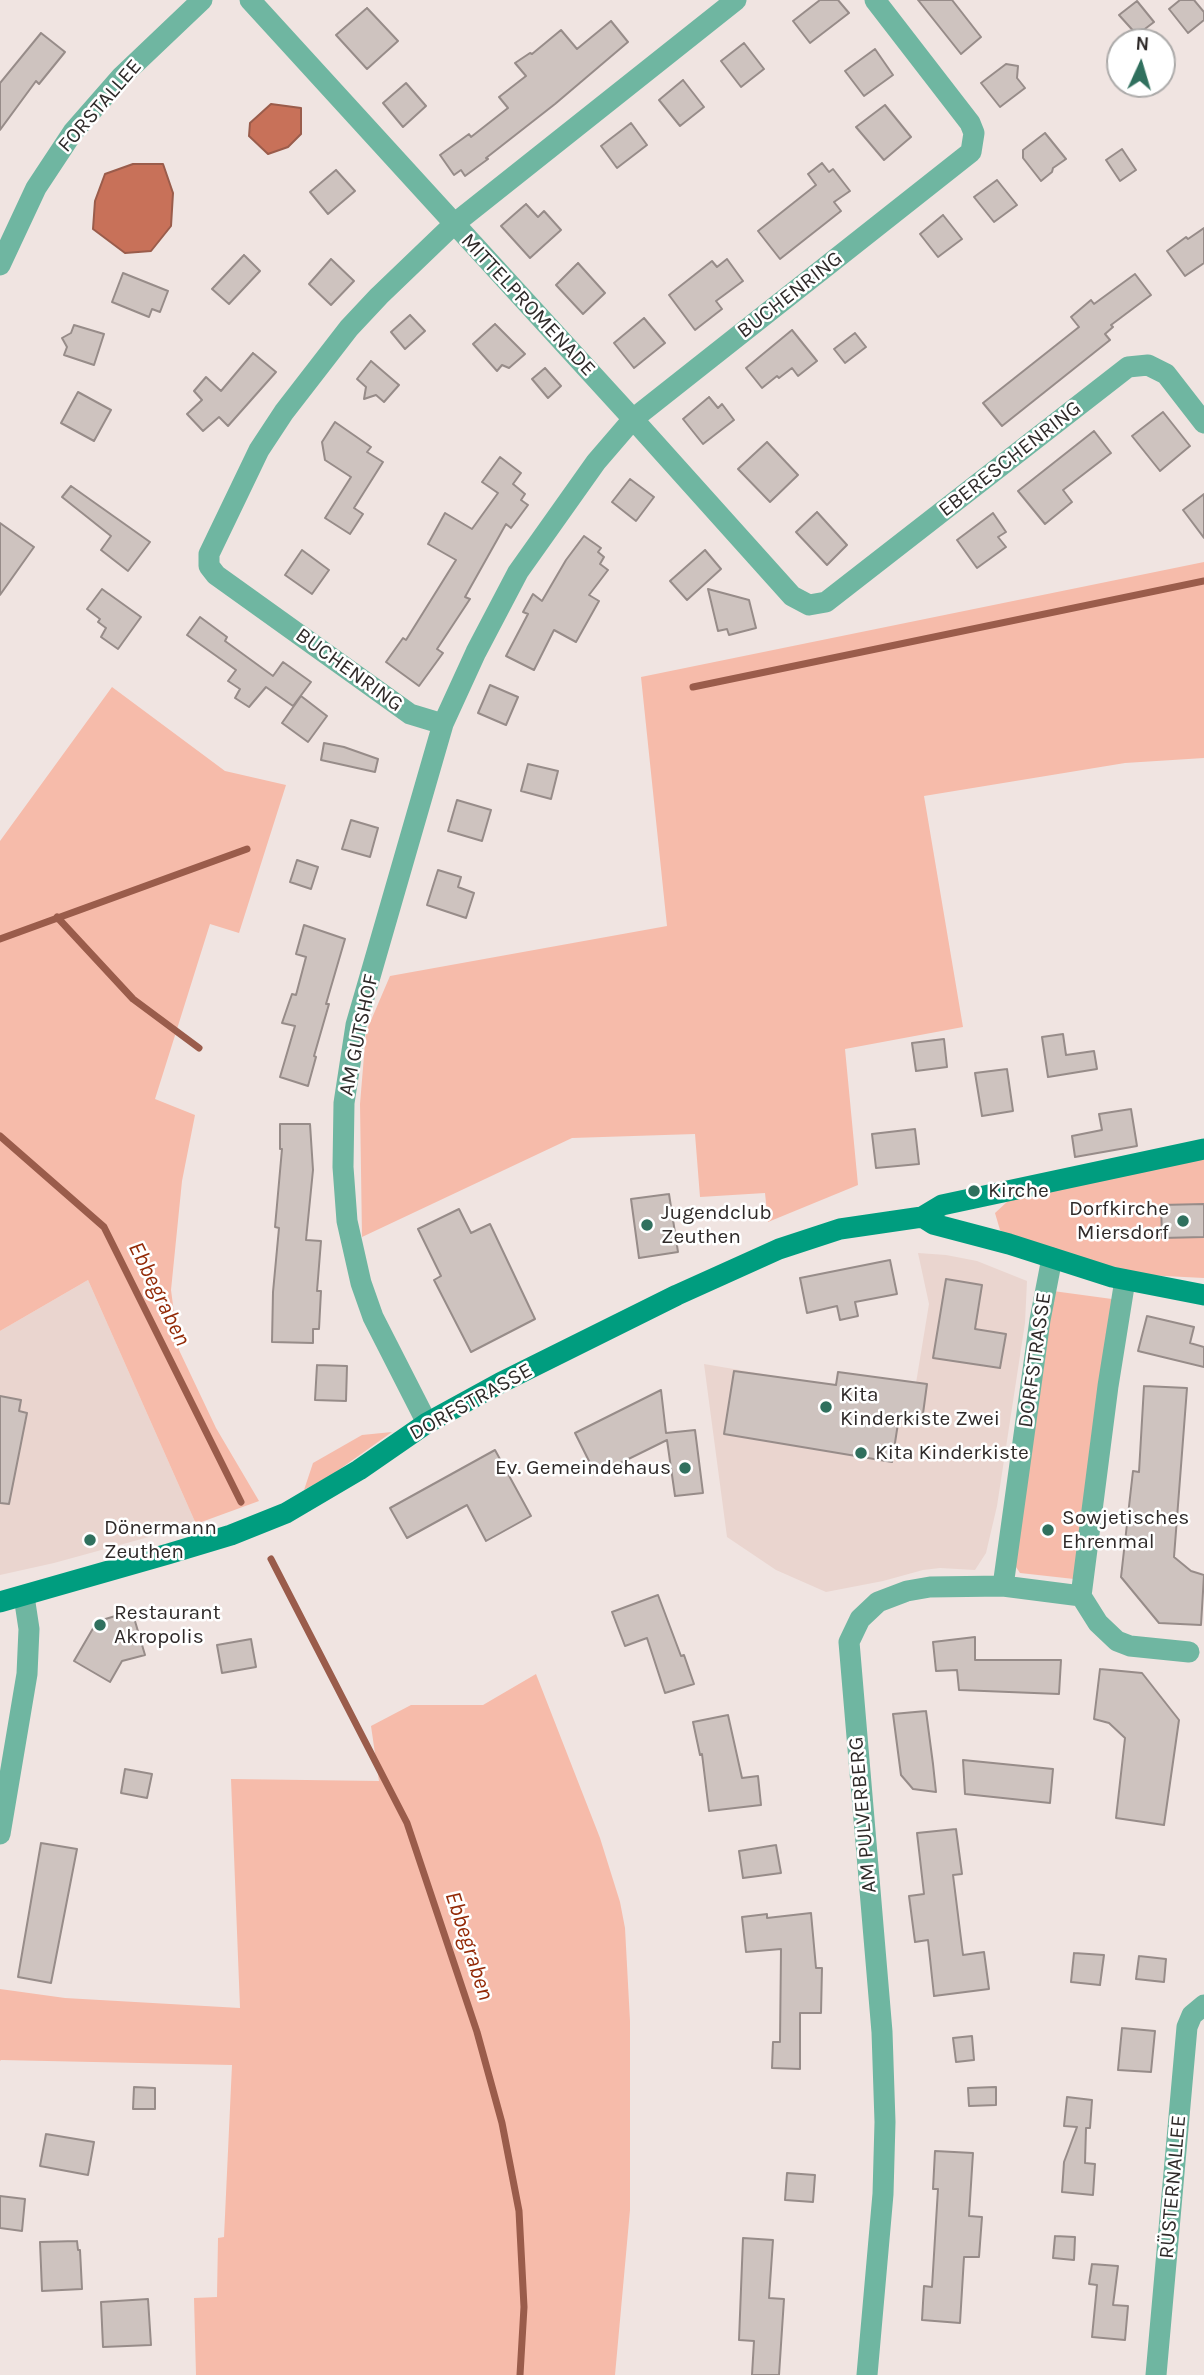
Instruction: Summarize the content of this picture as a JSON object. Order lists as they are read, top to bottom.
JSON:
{
  "streets": {
    "main road": ["DORFSTRASSE"],
    "street": [
      "FORSTALLEE",
      "BUCHENRING",
      "MITTELPROMENADE",
      "EBERESCHENRING",
      "AM GUTSHOF",
      "AM PULVERBERG",
      "RÜSTERNALLEE"
    ]
  },
  "crossings": [
    ["BUCHENRING", "MITTELPROMENADE"],
    ["BUCHENRING", "AM GUTSHOF"],
    ["MITTELPROMENADE", "EBERESCHENRING"],
    ["AM GUTSHOF", "DORFSTRASSE"],
    ["DORFSTRASSE", "AM PULVERBERG"]
  ],
  "water": ["Ebbegraben"],
  "places": [
    "Kirche",
    "Dorfkirche Miersdorf",
    "Jugendclub Zeuthen",
    "Kita Kinderkiste Zwei",
    "Kita Kinderkiste",
    "Ev. Gemeindehaus",
    "Sowjetisches Ehrenmal",
    "Dönermann Zeuthen",
    "Restaurant Akropolis"
  ],
  "north": "top"
}
